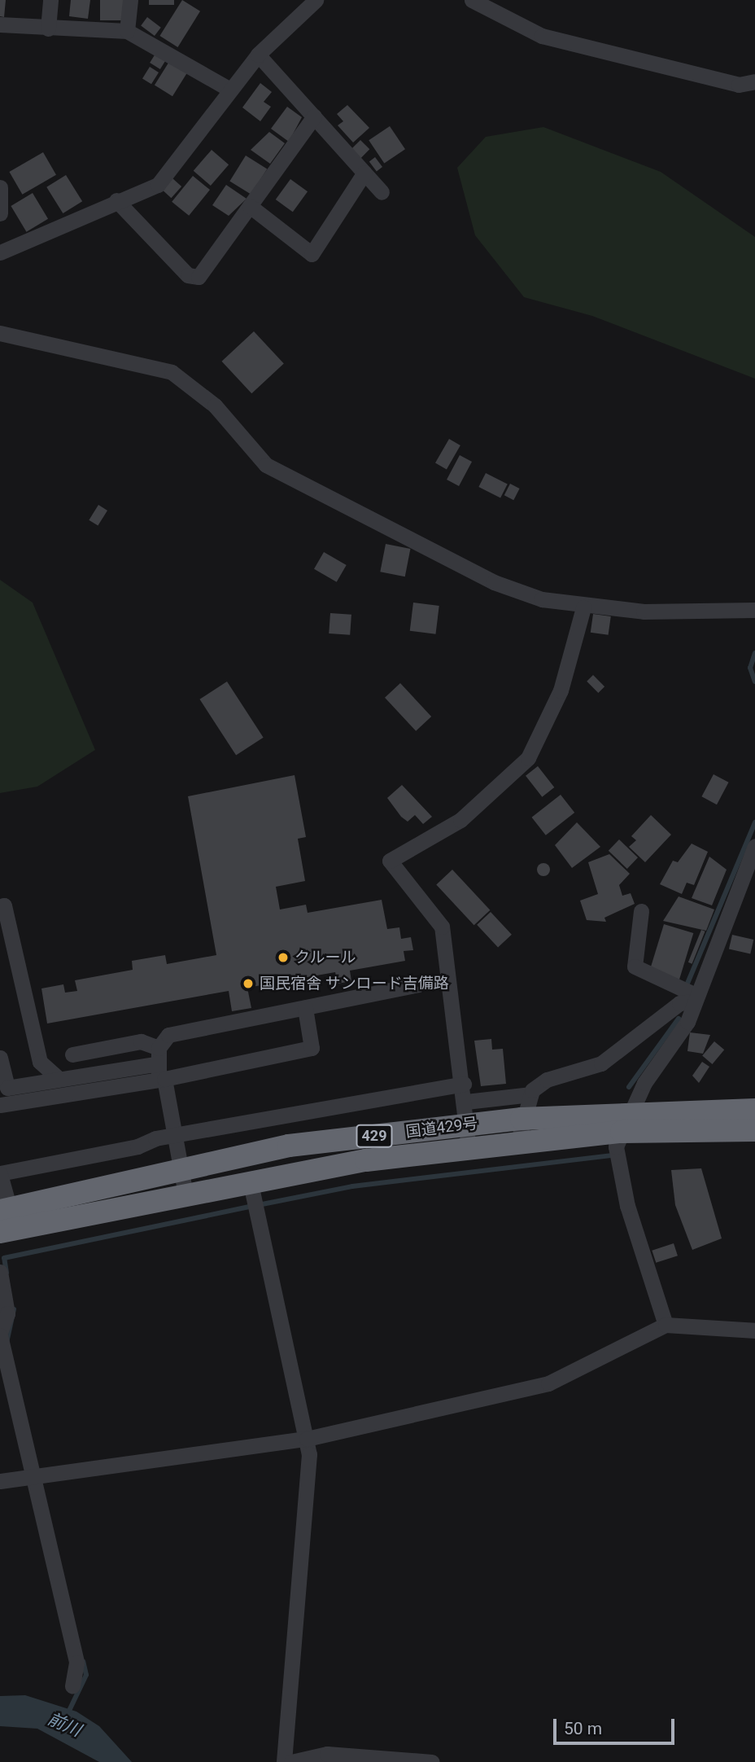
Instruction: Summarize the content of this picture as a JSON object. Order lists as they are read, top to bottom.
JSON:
{
  "streets": {
    "highway": ["国道429号", "429"]
  },
  "water": ["前川"],
  "places": ["クルール", "国民宿舎 サンロード吉備路"],
  "scale_bar": "50 m"
}
